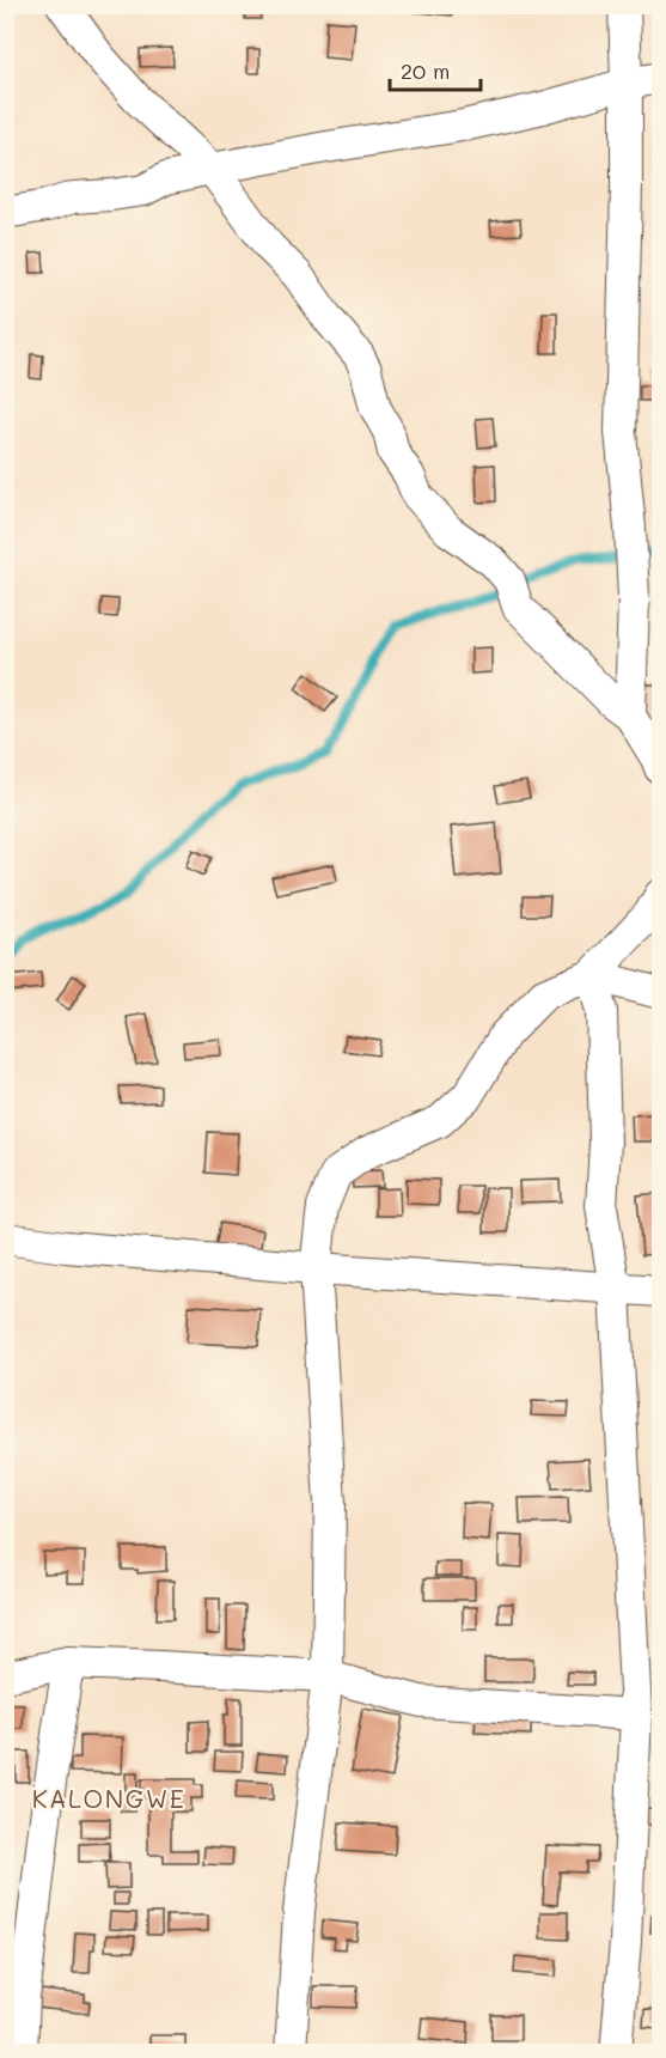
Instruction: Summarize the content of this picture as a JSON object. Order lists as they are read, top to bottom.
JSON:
{
  "districts": ["KALONGWE"],
  "scale_bar": "20 m"
}
